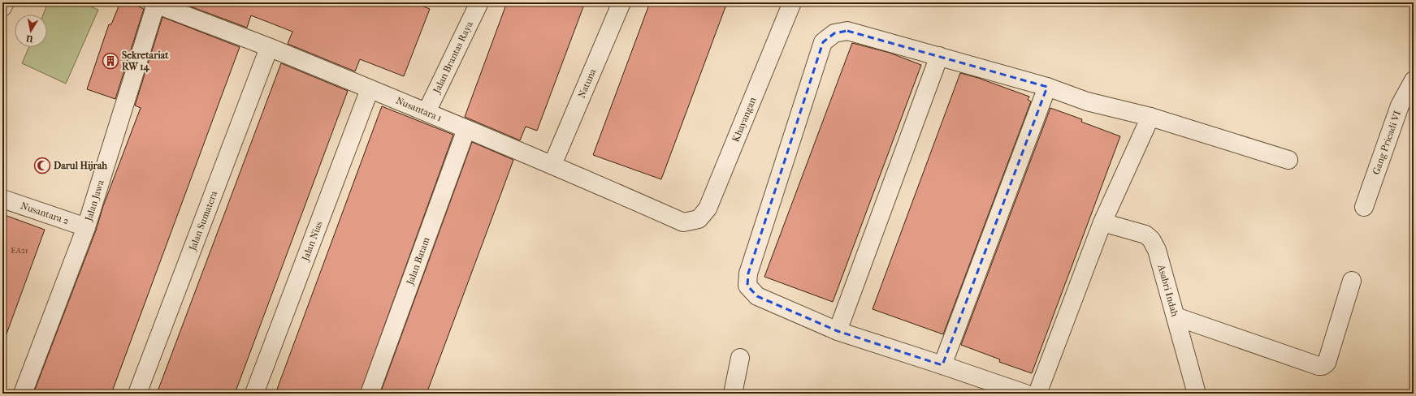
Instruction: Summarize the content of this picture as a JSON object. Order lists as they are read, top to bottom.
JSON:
{
  "streets": {
    "street": [
      "Jalan Brantas Raya",
      "Natuna",
      "Nusantara 1",
      "Khayangan",
      "Gang Prieadi VI",
      "Jalan Jawa",
      "Nusantara 2",
      "Jalan Sumatera",
      "Jalan Nias",
      "Jalan Batam",
      "Asabri Indah"
    ]
  },
  "crossings": [
    ["Jalan Brantas Raya", "Nusantara 1"],
    ["Natuna", "Nusantara 1"],
    ["Nusantara 1", "Khayangan"],
    ["Nusantara 1", "Jalan Jawa"],
    ["Nusantara 1", "Jalan Sumatera"],
    ["Nusantara 1", "Jalan Nias"],
    ["Nusantara 1", "Jalan Batam"],
    ["Jalan Jawa", "Nusantara 2"]
  ],
  "places": {
    "building": ["Sekretariat RW 14"],
    "mosque": ["Darul Hijrah"]
  },
  "house_numbers": ["EA21"],
  "north": "bottom"
}
